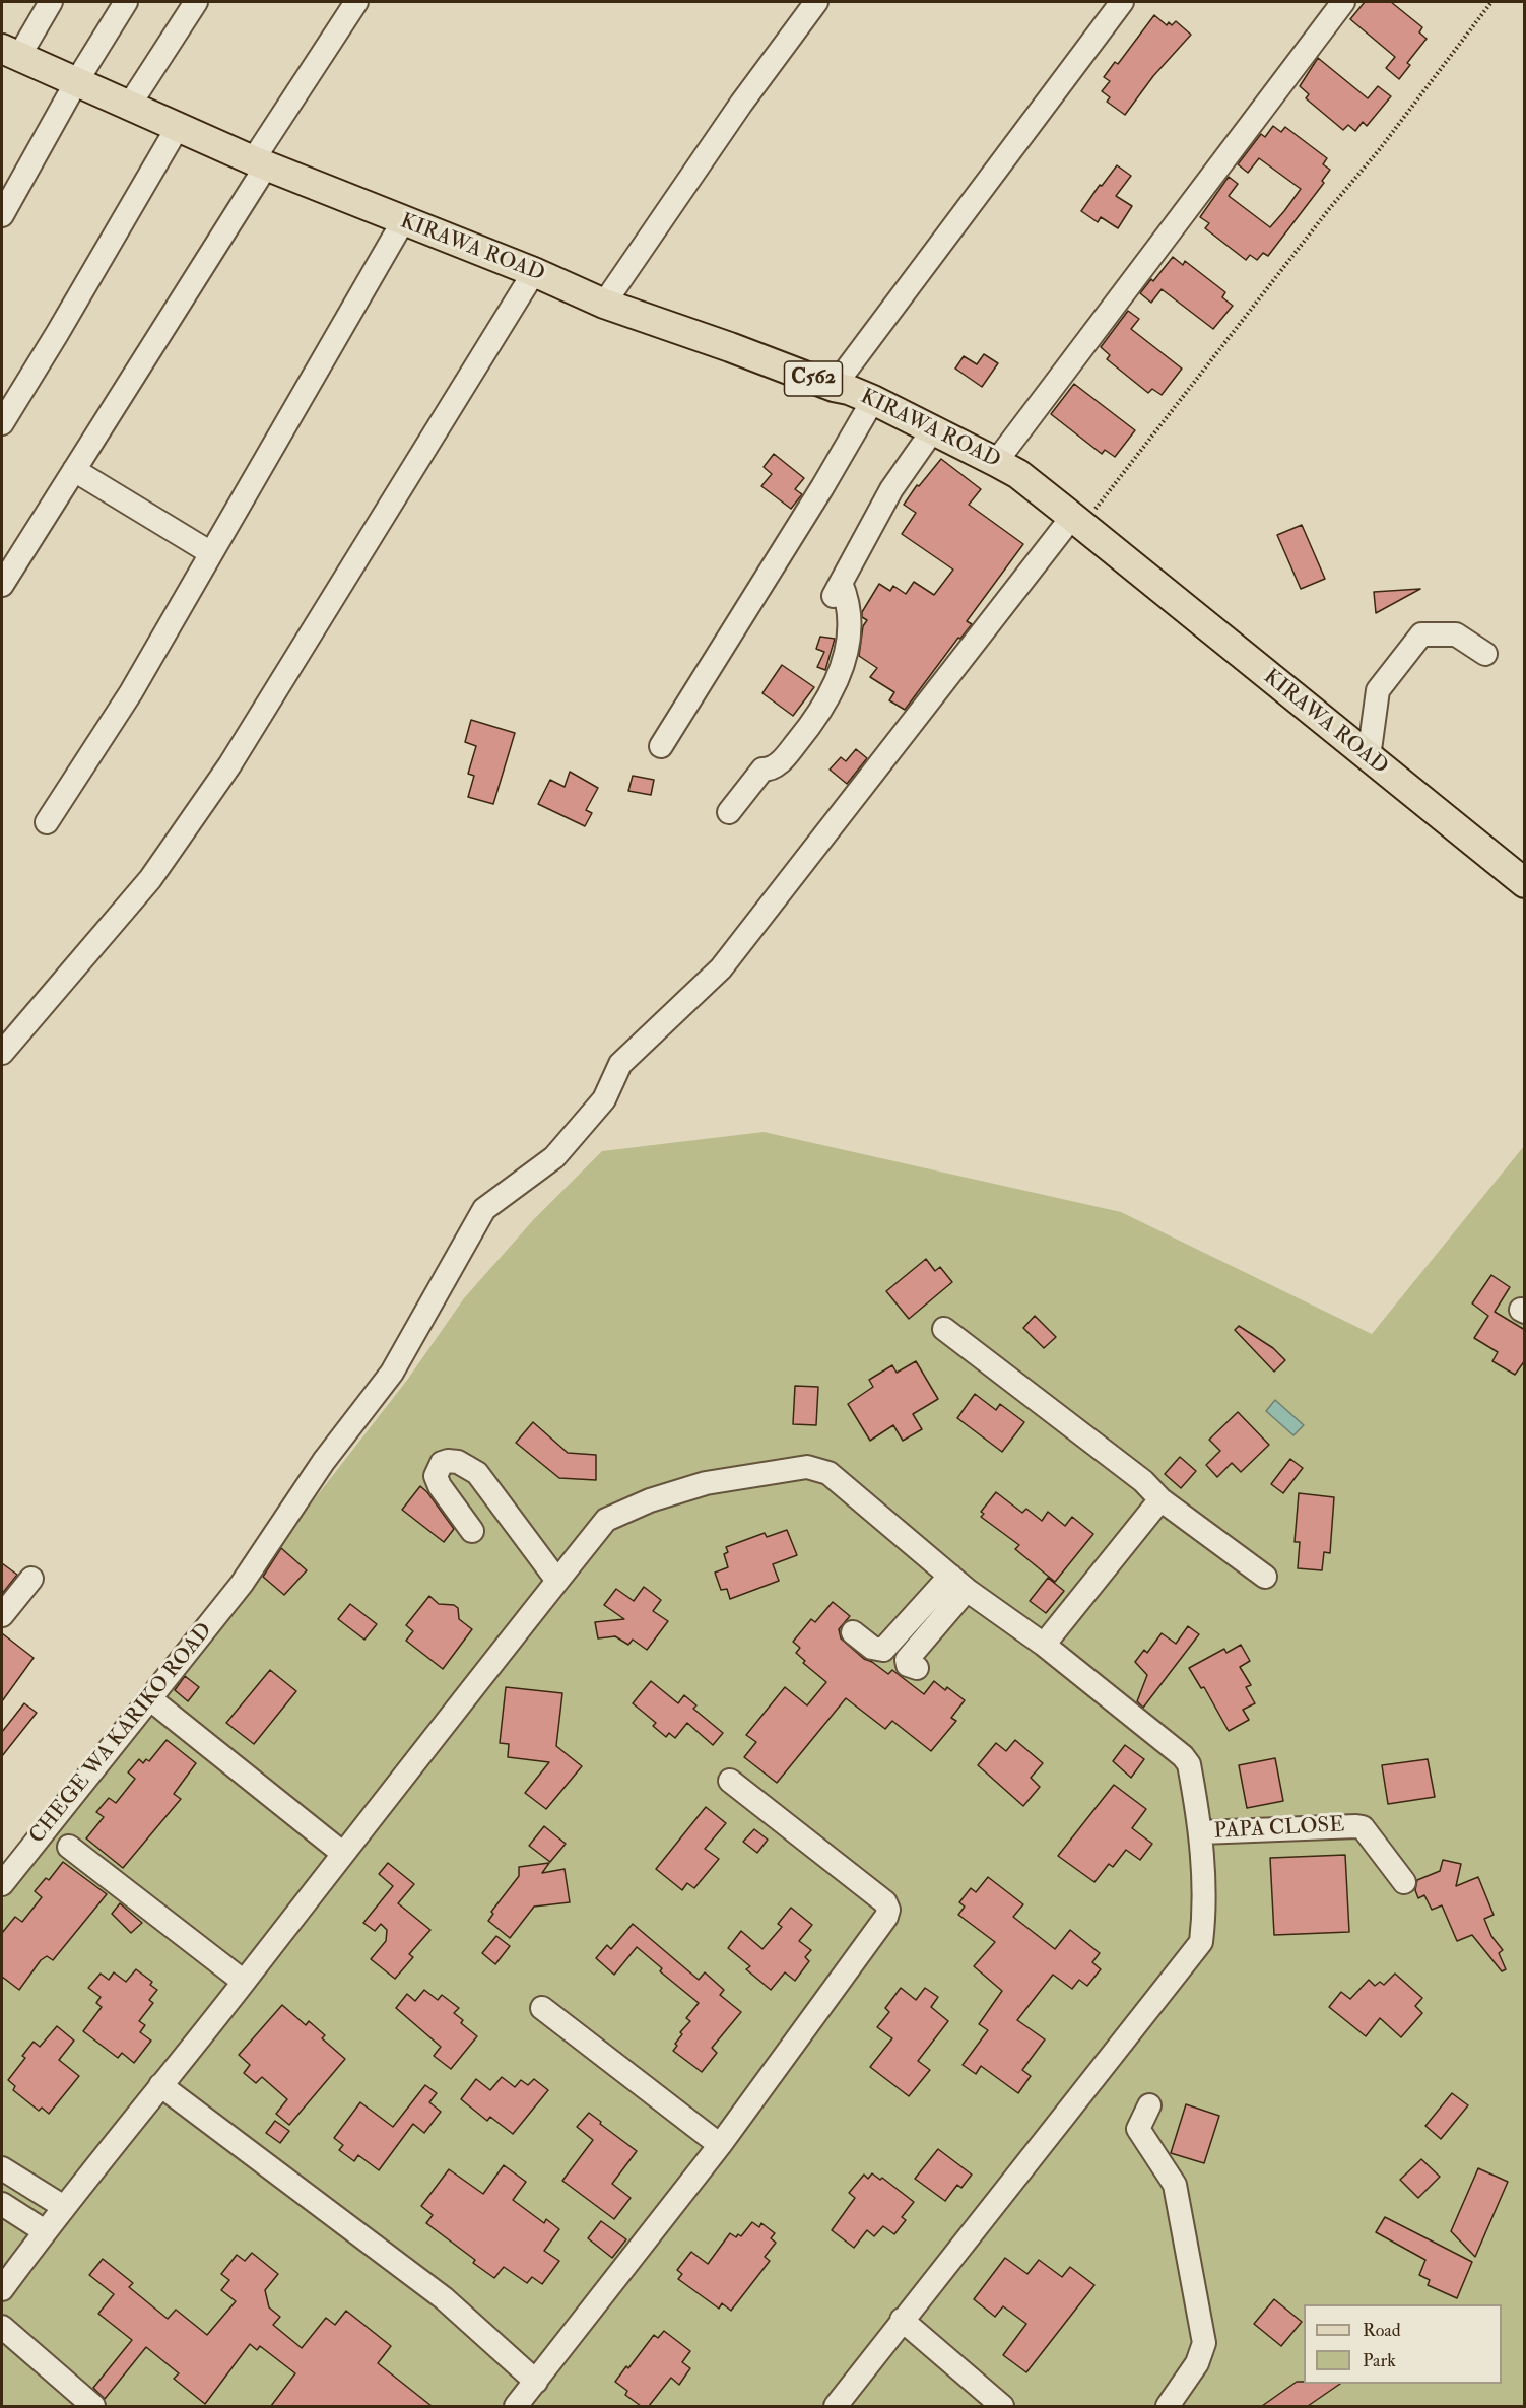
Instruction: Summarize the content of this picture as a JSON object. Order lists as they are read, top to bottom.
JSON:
{
  "streets": {
    "main road": ["KIRAWA ROAD", "C562"],
    "street": ["CHEGE WA KARIKO ROAD", "PAPA CLOSE"]
  },
  "crossings": [
    ["KIRAWA ROAD", "CHEGE WA KARIKO ROAD"]
  ],
  "legend": ["Road", "Park"]
}
